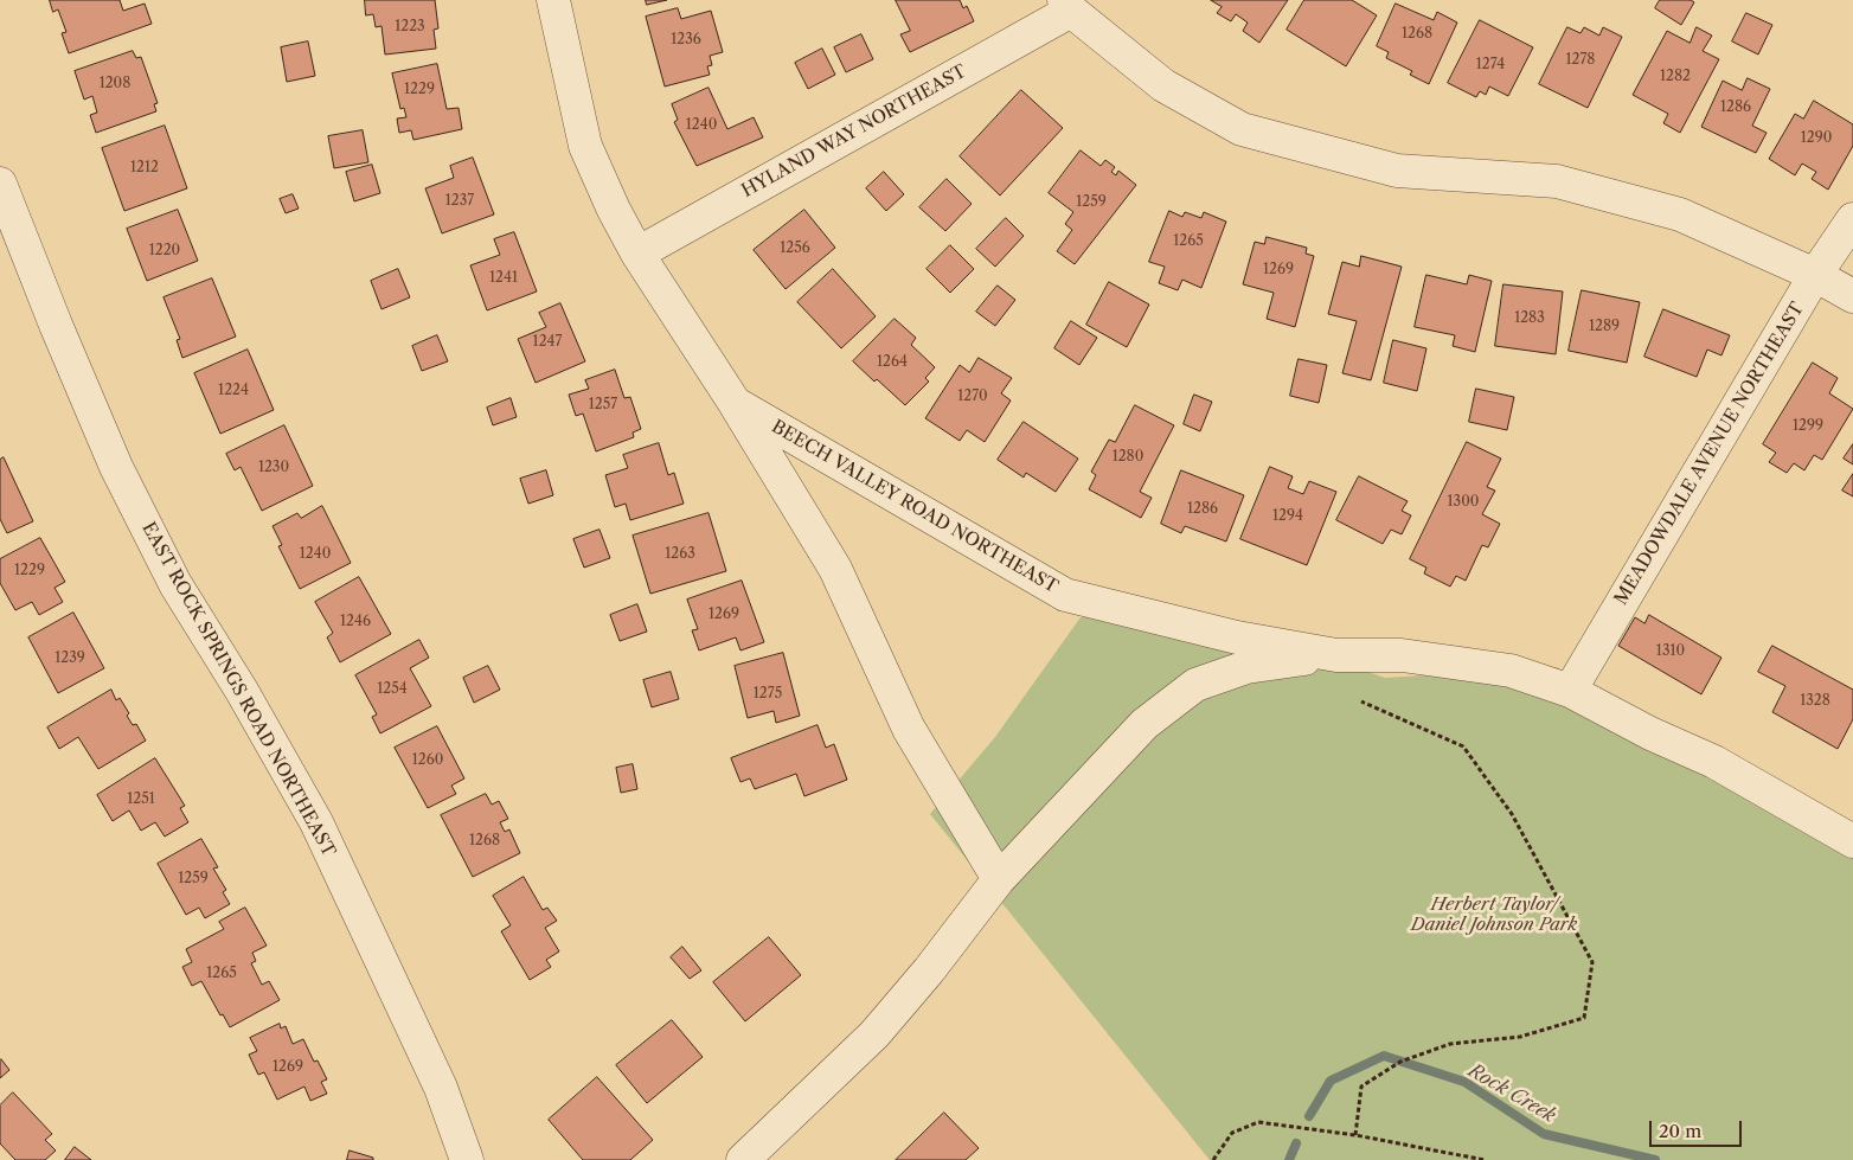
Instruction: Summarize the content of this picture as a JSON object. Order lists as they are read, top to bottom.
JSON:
{
  "streets": {
    "street": [
      "HYLAND WAY NORTHEAST",
      "MEADOWDALE AVENUE NORTHEAST",
      "BEECH VALLEY ROAD NORTHEAST",
      "EAST ROCK SPRINGS ROAD NORTHEAST"
    ]
  },
  "crossings": [
    ["HYLAND WAY NORTHEAST", "BEECH VALLEY ROAD NORTHEAST"],
    ["MEADOWDALE AVENUE NORTHEAST", "BEECH VALLEY ROAD NORTHEAST"]
  ],
  "water": ["Rock Creek"],
  "parks": ["Herbert Taylor/ Daniel Johnson Park"],
  "house_numbers": [
    "1223",
    "1268",
    "1236",
    "1278",
    "1274",
    "1282",
    "1208",
    "1229",
    "1286",
    "1240",
    "1290",
    "1212",
    "1237",
    "1259",
    "1265",
    "1256",
    "1220",
    "1269",
    "1241",
    "1283",
    "1289",
    "1247",
    "1264",
    "1224",
    "1270",
    "1257",
    "1299",
    "1280",
    "1230",
    "1300",
    "1286",
    "1294",
    "1240",
    "1263",
    "1229",
    "1269",
    "1246",
    "1310",
    "1239",
    "1254",
    "1275",
    "1328",
    "1260",
    "1251",
    "1268",
    "1259",
    "1265",
    "1269"
  ],
  "scale_bar": "20 m"
}
